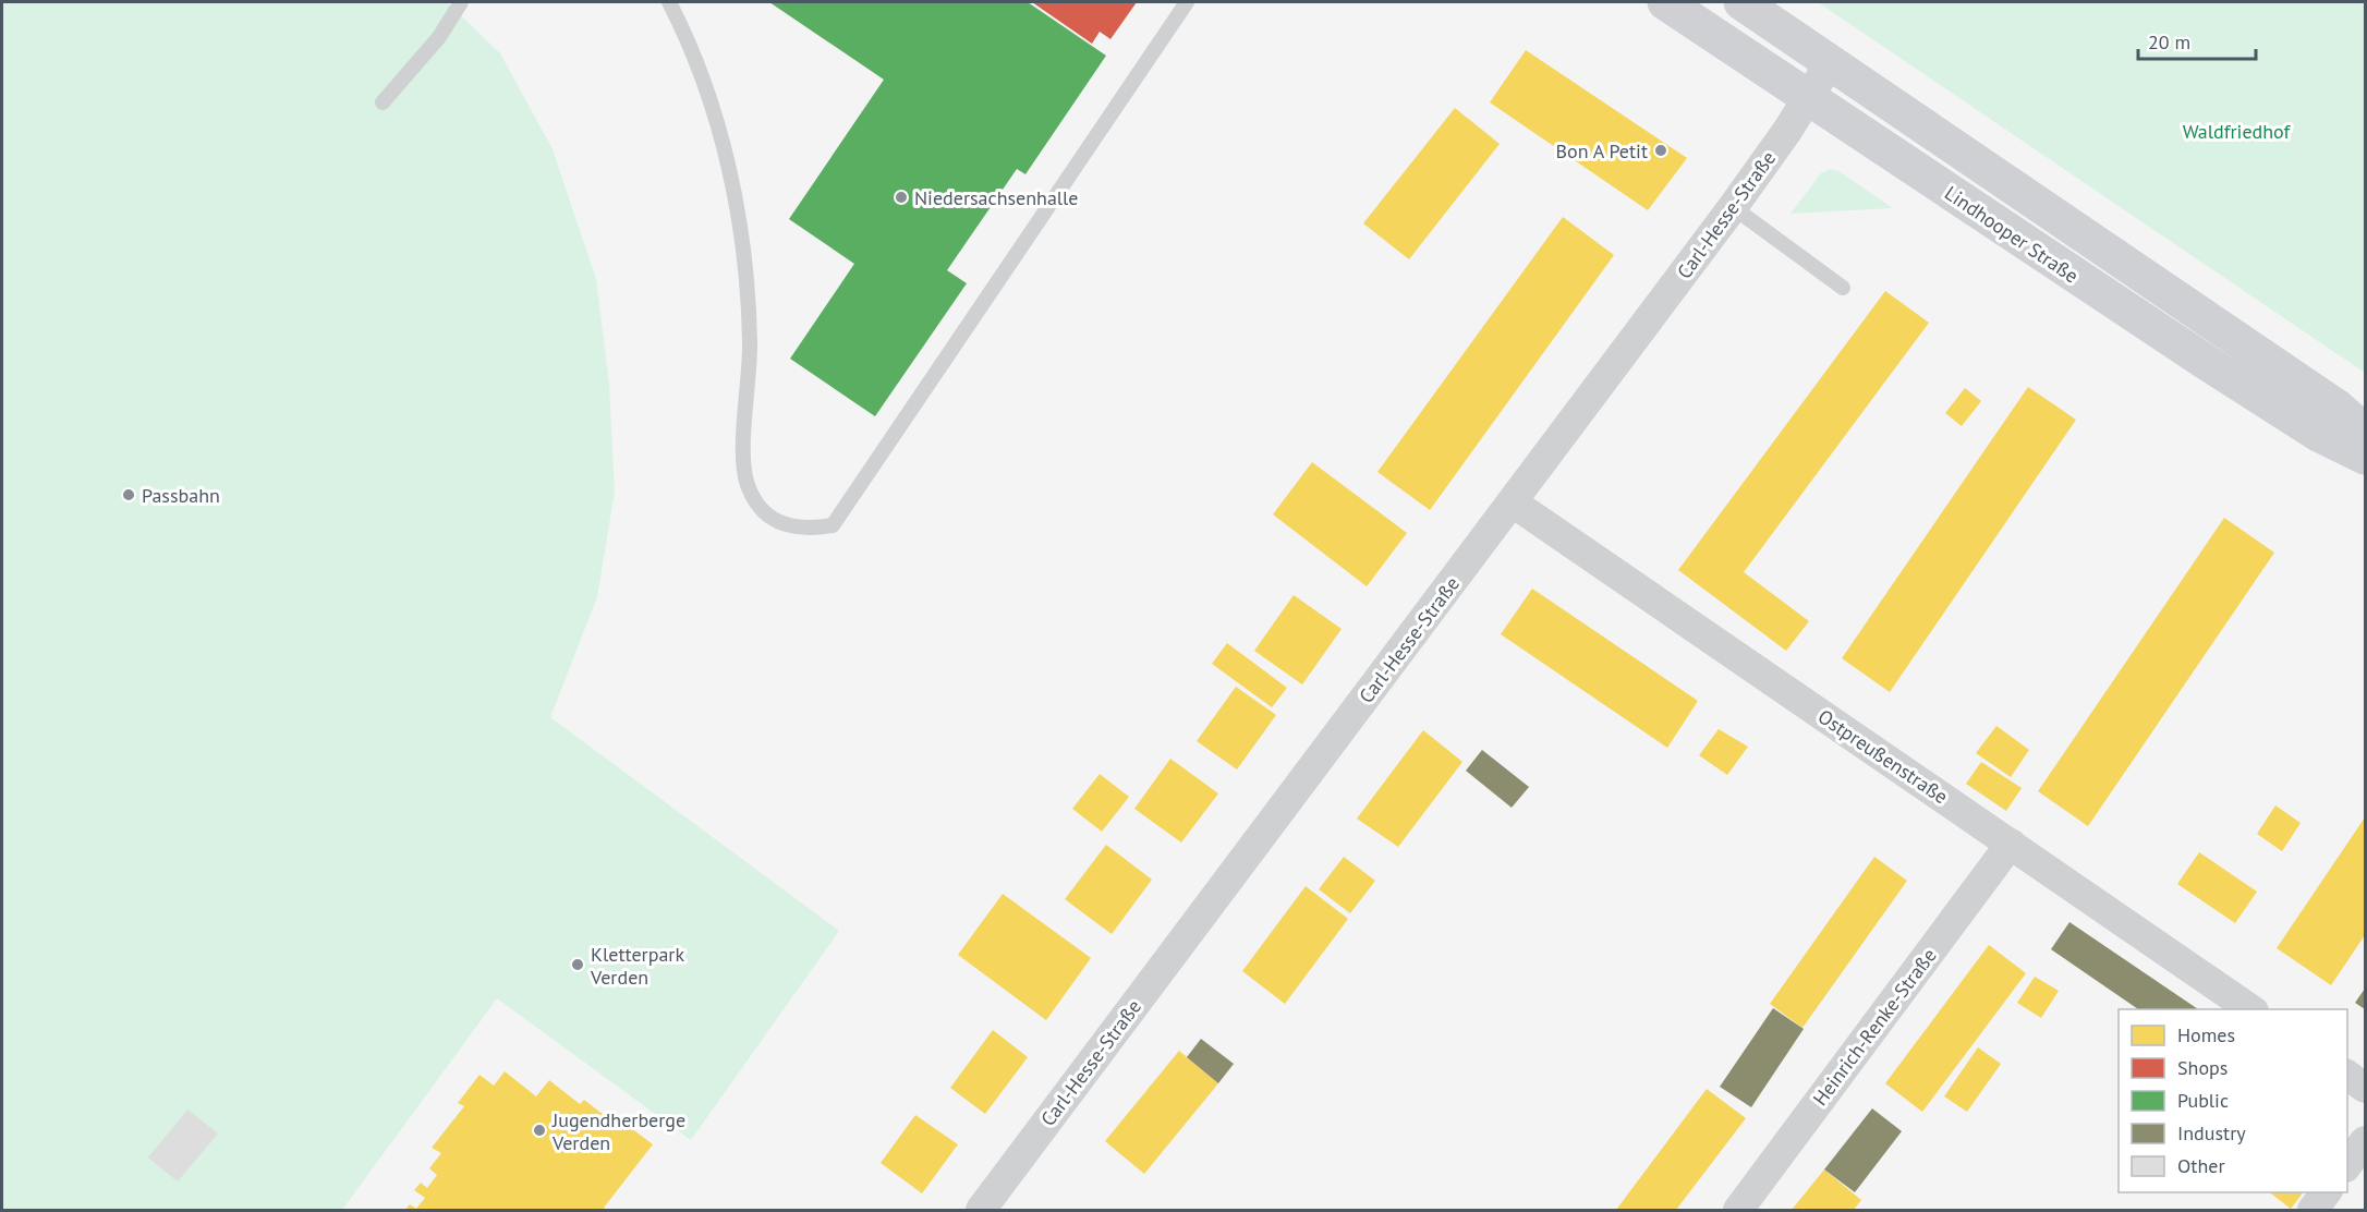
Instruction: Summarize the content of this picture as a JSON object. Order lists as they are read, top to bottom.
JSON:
{
  "streets": {
    "main road": ["Lindhooper Straße"],
    "street": ["Carl-Hesse-Straße", "Ostpreußenstraße", "Heinrich-Renke-Straße"]
  },
  "crossings": [
    ["Carl-Hesse-Straße", "Lindhooper Straße"],
    ["Carl-Hesse-Straße", "Ostpreußenstraße"],
    ["Ostpreußenstraße", "Heinrich-Renke-Straße"]
  ],
  "parks": ["Waldfriedhof"],
  "places": [
    "Bon A Petit",
    "Niedersachsenhalle",
    "Passbahn",
    "Kletterpark Verden",
    "Jugendherberge Verden"
  ],
  "legend": [
    "Homes",
    "Shops",
    "Public",
    "Industry",
    "Other"
  ],
  "scale_bar": "20 m"
}
